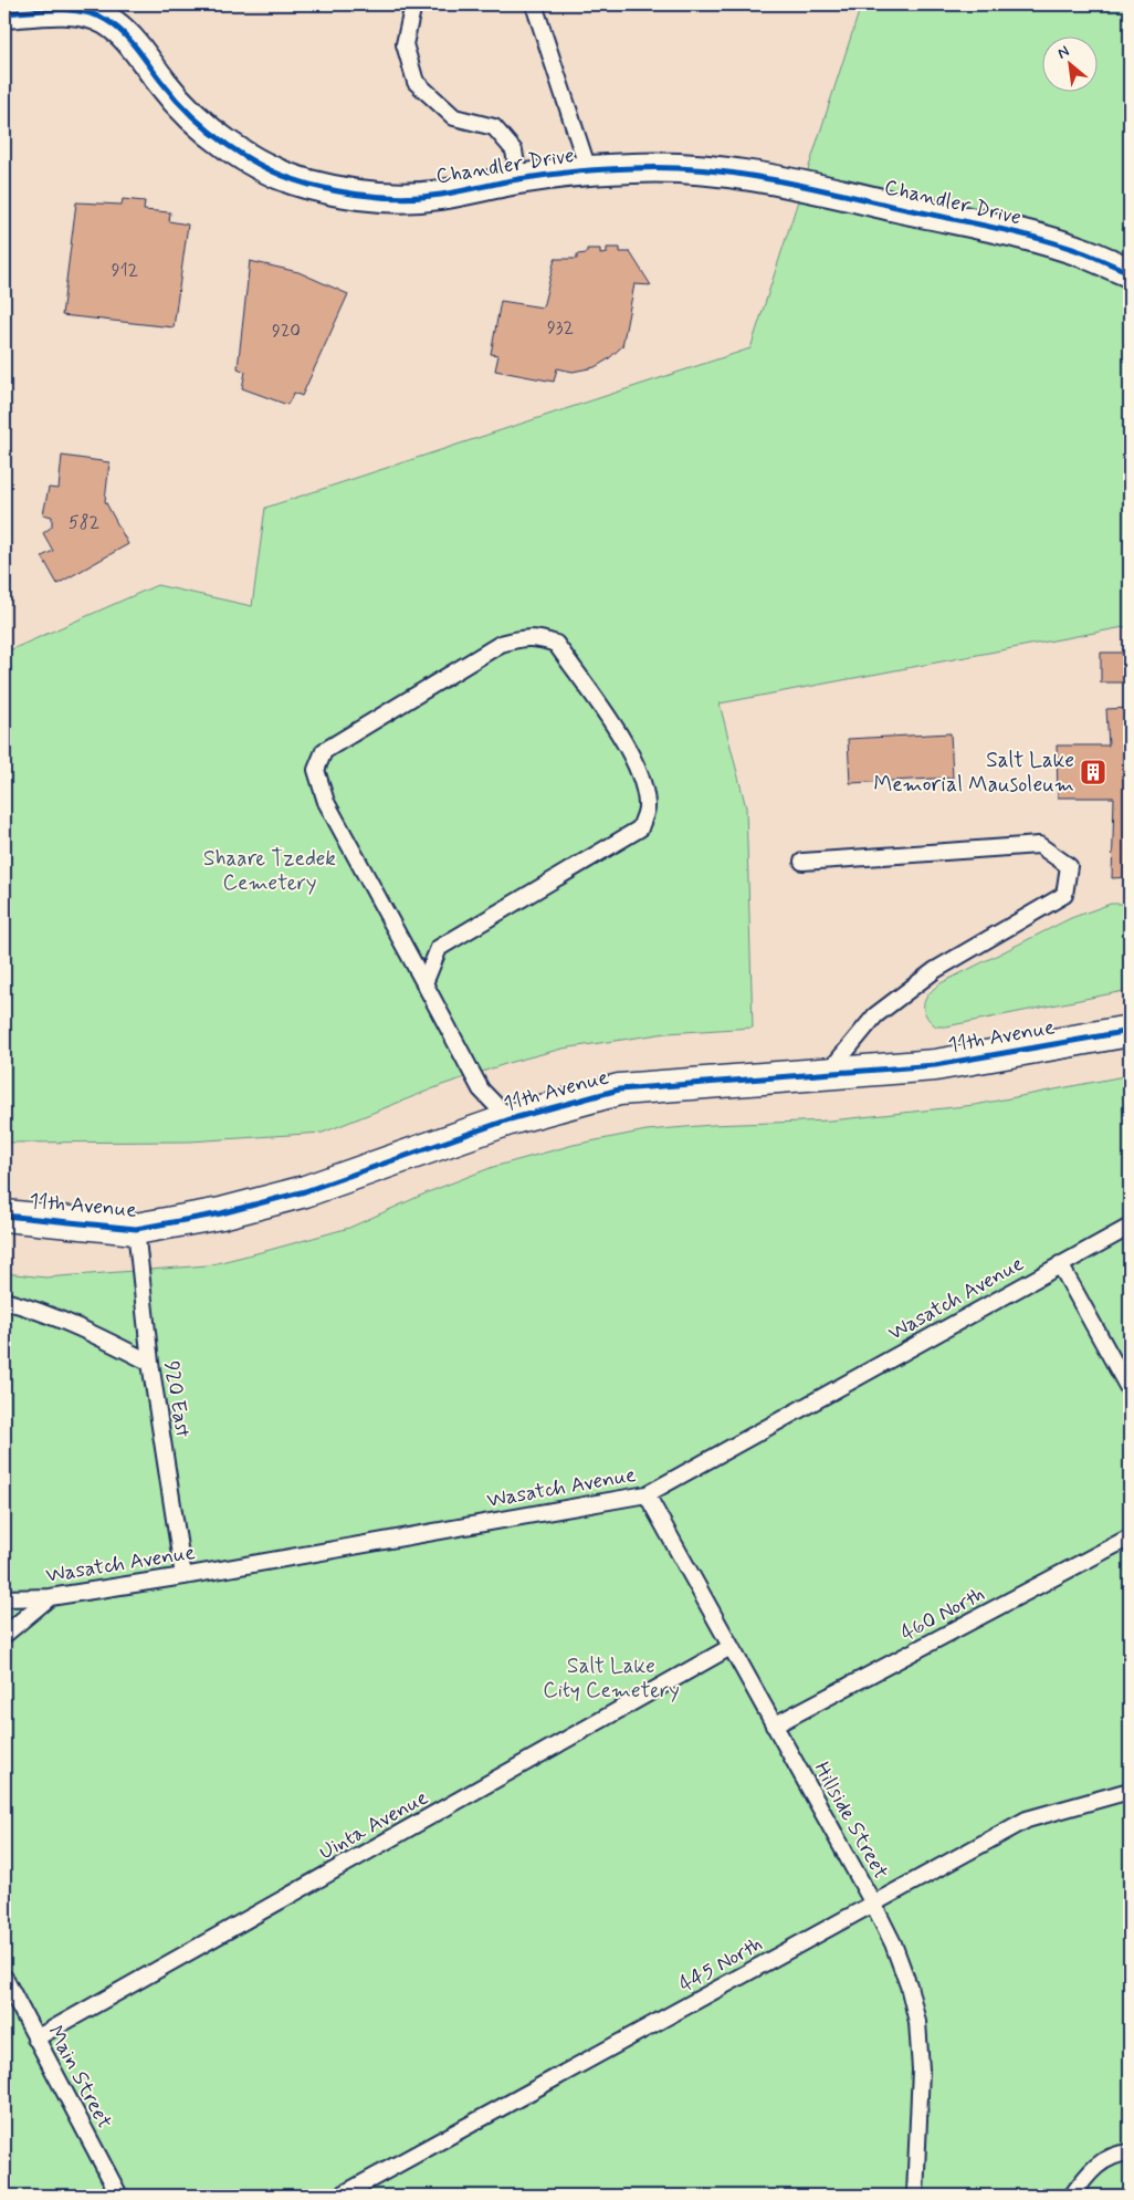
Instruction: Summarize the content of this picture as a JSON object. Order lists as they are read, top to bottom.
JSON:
{
  "streets": {
    "street": ["Chandler Drive", "11th Avenue"],
    "lane": [
      "Wasatch Avenue",
      "920 East",
      "460 North",
      "Hillside Street",
      "Uinta Avenue",
      "445 North",
      "Main Street"
    ]
  },
  "crossings": [
    ["11th Avenue", "920 East"],
    ["Wasatch Avenue", "920 East"],
    ["Wasatch Avenue", "Hillside Street"],
    ["460 North", "Hillside Street"],
    ["Hillside Street", "Uinta Avenue"],
    ["Hillside Street", "445 North"],
    ["Uinta Avenue", "Main Street"]
  ],
  "parks": ["Shaare Tzedek Cemetery", "Salt Lake City Cemetery"],
  "places": {
    "building": ["Salt Lake Memorial Mausoleum"]
  },
  "house_numbers": [
    "912",
    "932",
    "920",
    "582"
  ],
  "north": "top left"
}
